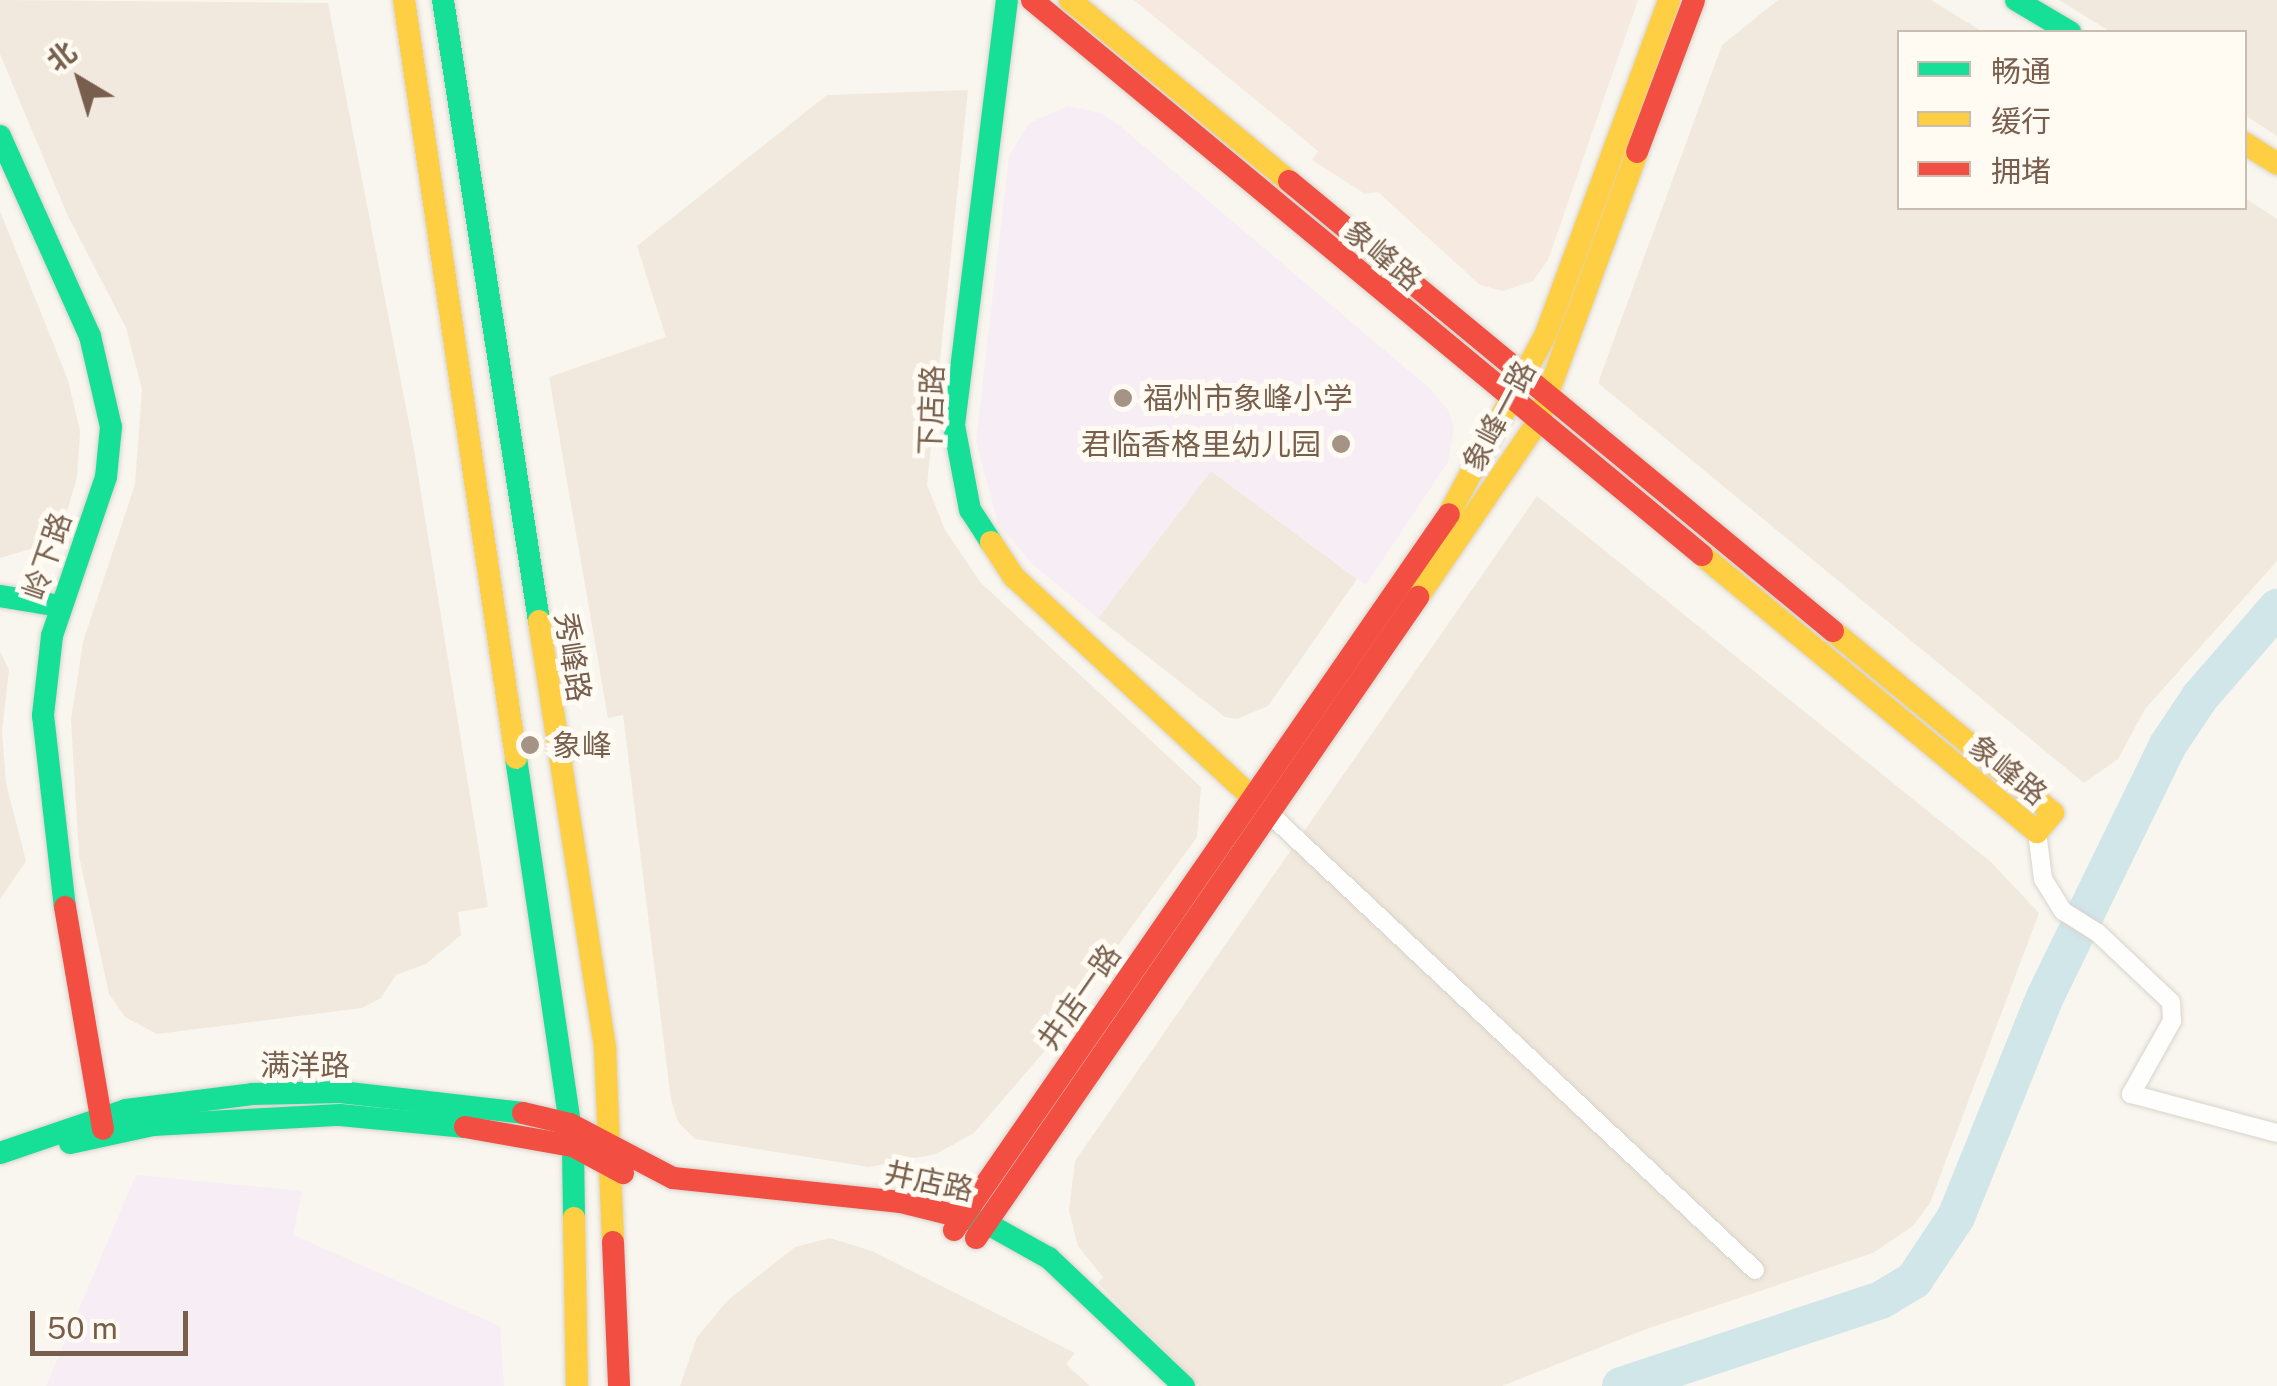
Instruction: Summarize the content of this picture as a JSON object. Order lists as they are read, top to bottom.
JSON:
{
  "streets": {
    "main road": [
      "象峰路",
      "下店路",
      "象峰一路",
      "岭下路",
      "秀峰路",
      "井店一路",
      "满洋路",
      "井店路"
    ]
  },
  "crossings": [
    ["象峰路", "象峰一路"],
    ["下店路", "象峰一路"],
    ["下店路", "井店一路"],
    ["象峰一路", "井店一路"],
    ["岭下路", "满洋路"],
    ["秀峰路", "满洋路"],
    ["秀峰路", "井店路"],
    ["井店一路", "井店路"],
    ["满洋路", "井店路"]
  ],
  "places": ["福州市象峰小学", "君临香格里幼儿园", "象峰"],
  "legend": ["畅通", "缓行", "拥堵"],
  "scale_bar": "50 m",
  "north": "top left"
}
